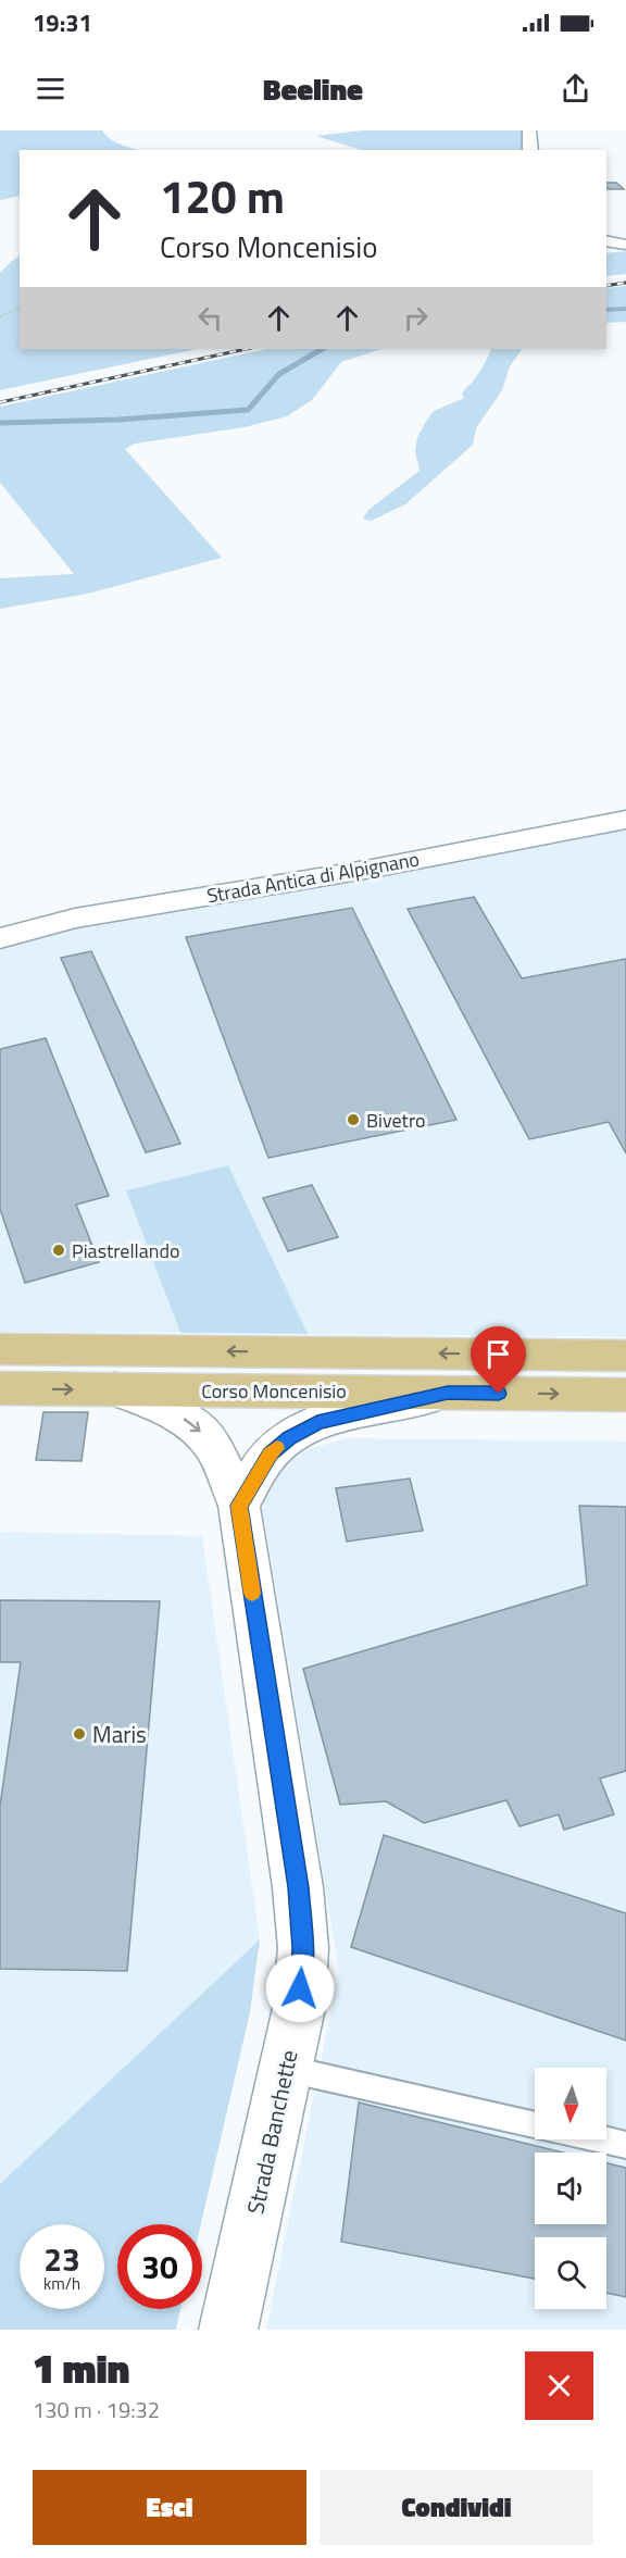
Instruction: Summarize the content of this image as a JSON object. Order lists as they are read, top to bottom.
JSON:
{
  "streets": {
    "main road": ["Corso Moncenisio"],
    "street": ["Strada Antica di Alpignano", "Strada Banchette"]
  },
  "crossings": [
    ["Corso Moncenisio", "Strada Banchette"]
  ],
  "places": ["Bivetro", "Piastrellando", "Maris"],
  "north": "bottom",
  "page": {
    "status": "19:31",
    "header": "Beeline",
    "turn": ["120 m", "Corso Moncenisio"],
    "speed": "23 km/h",
    "limit": "30",
    "heading": ["1 min", "130 m · 19:32"],
    "buttons": ["Esci", "Condividi"]
  }
}
